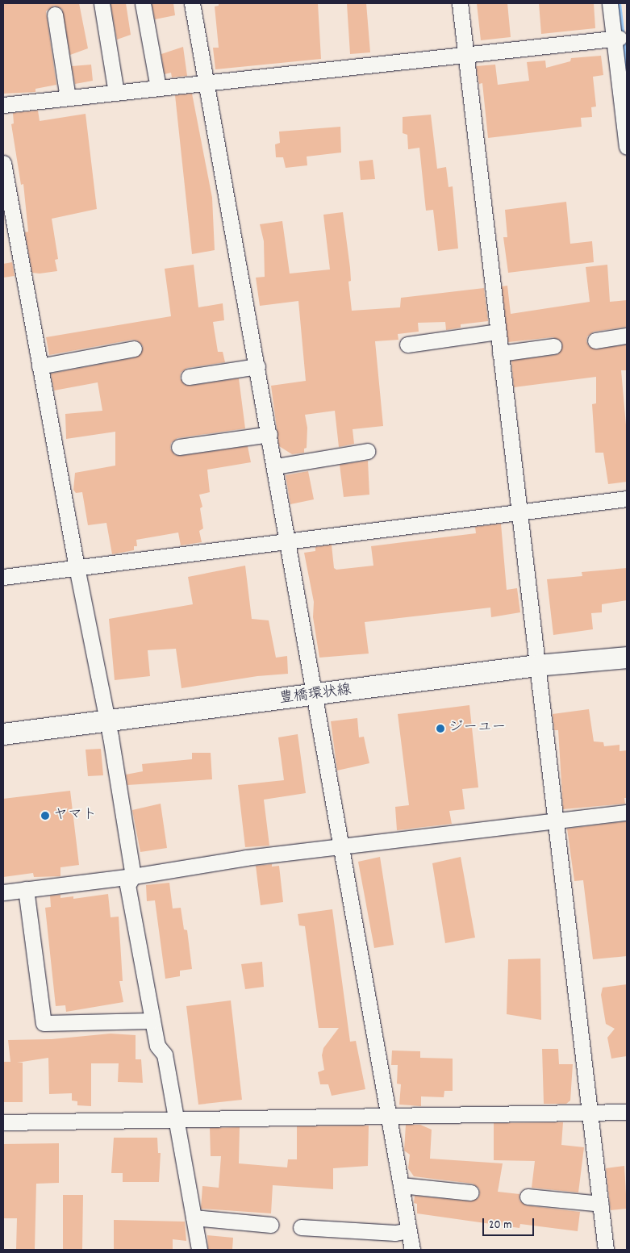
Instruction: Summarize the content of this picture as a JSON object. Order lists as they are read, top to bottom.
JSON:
{
  "streets": {
    "main road": ["豊橋環状線"]
  },
  "places": ["ジーユー", "ヤマト"],
  "scale_bar": "20 m"
}
